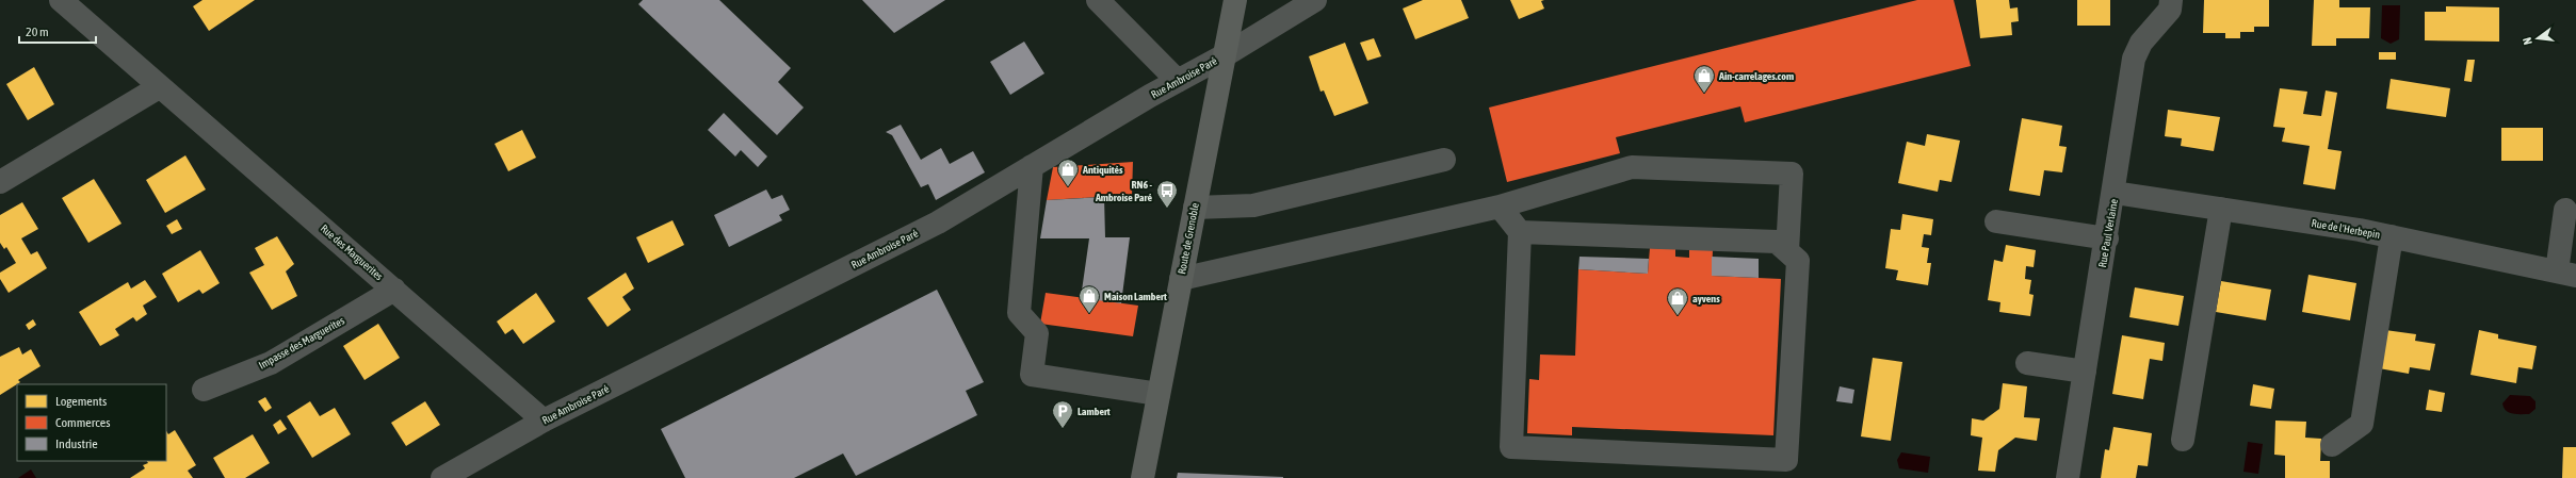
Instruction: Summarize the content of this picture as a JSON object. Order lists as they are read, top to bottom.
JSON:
{
  "streets": {
    "main road": ["Route de Grenoble"],
    "street": [
      "Rue Ambroise Paré",
      "Rue de l'Herbepin",
      "Rue Paul Verlaine",
      "Rue des Marguerites",
      "Impasse des Marguerites"
    ]
  },
  "crossings": [
    ["Rue Ambroise Paré", "Route de Grenoble"],
    ["Rue Ambroise Paré", "Rue des Marguerites"],
    ["Rue de l'Herbepin", "Rue Paul Verlaine"],
    ["Rue des Marguerites", "Impasse des Marguerites"]
  ],
  "places": {
    "shop": [
      "Ain-carrelages.com",
      "Antiquités",
      "Maison Lambert",
      "ayvens"
    ],
    "bus stop": ["RN6 - Ambroise Paré"],
    "parking": ["Lambert"]
  },
  "legend": ["Logements", "Commerces", "Industrie"],
  "scale_bar": "20 m",
  "north": "left"
}
